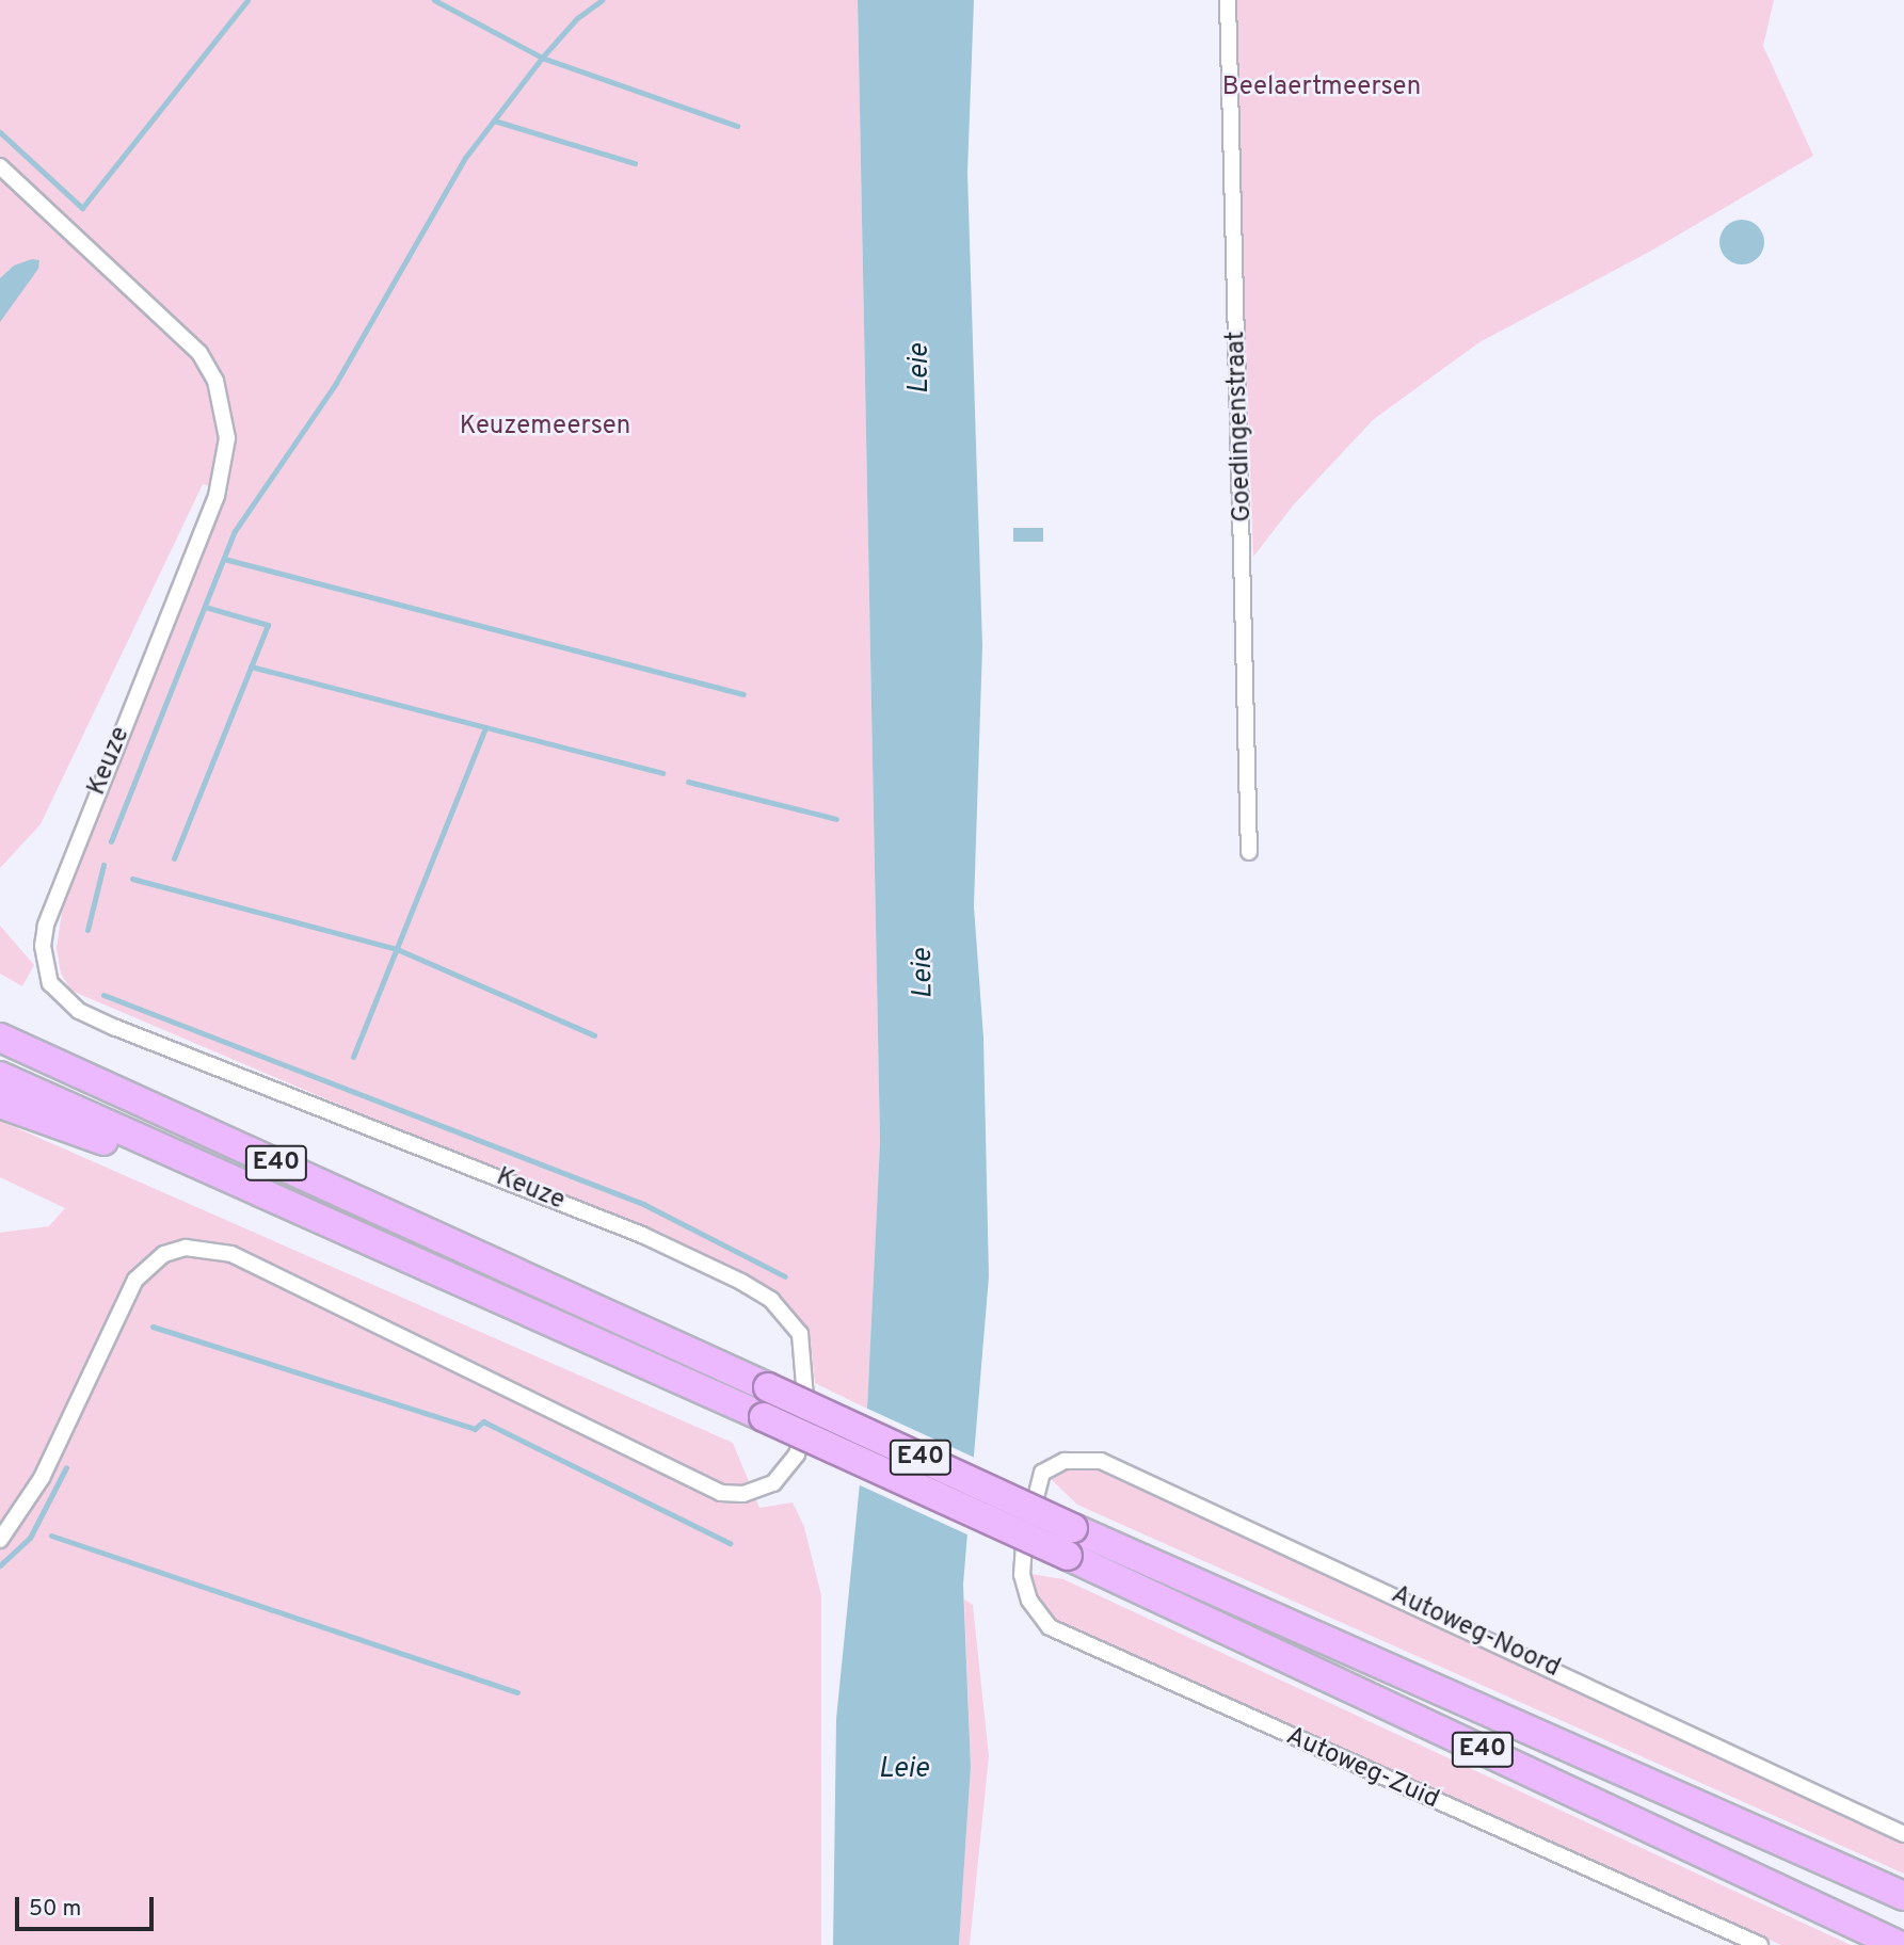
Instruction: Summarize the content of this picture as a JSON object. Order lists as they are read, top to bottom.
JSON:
{
  "streets": {
    "highway": ["E40"],
    "street": [
      "Goedingenstraat",
      "Keuze",
      "Autoweg-Noord",
      "Autoweg-Zuid"
    ]
  },
  "crossings": [
    ["Autoweg-Noord", "Autoweg-Zuid"]
  ],
  "water": ["Leie"],
  "parks": ["Beelaertmeersen", "Keuzemeersen"],
  "scale_bar": "50 m"
}
